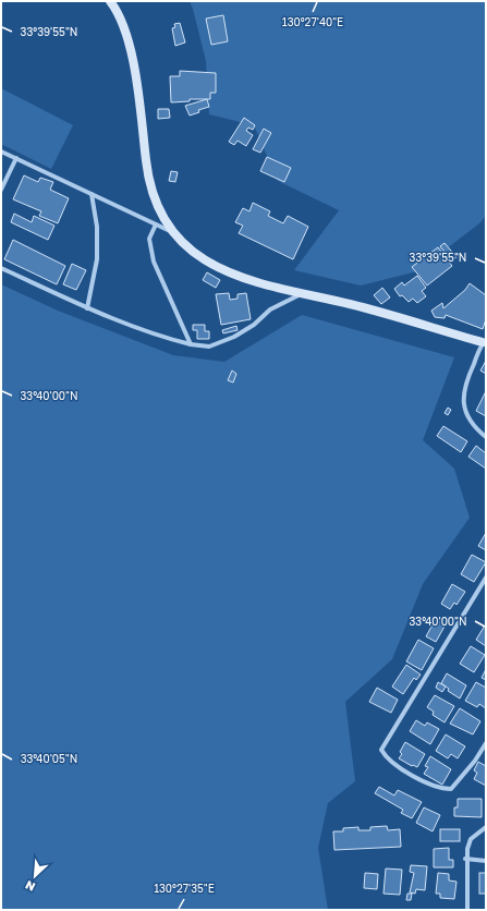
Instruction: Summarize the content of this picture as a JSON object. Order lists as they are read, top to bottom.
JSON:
{
  "north": "bottom left",
  "coordinates": [
    "130°27'40\"E",
    "33°39'55\"N",
    "33°40'00\"N",
    "33°40'05\"N",
    "130°27'35\"E"
  ]
}
